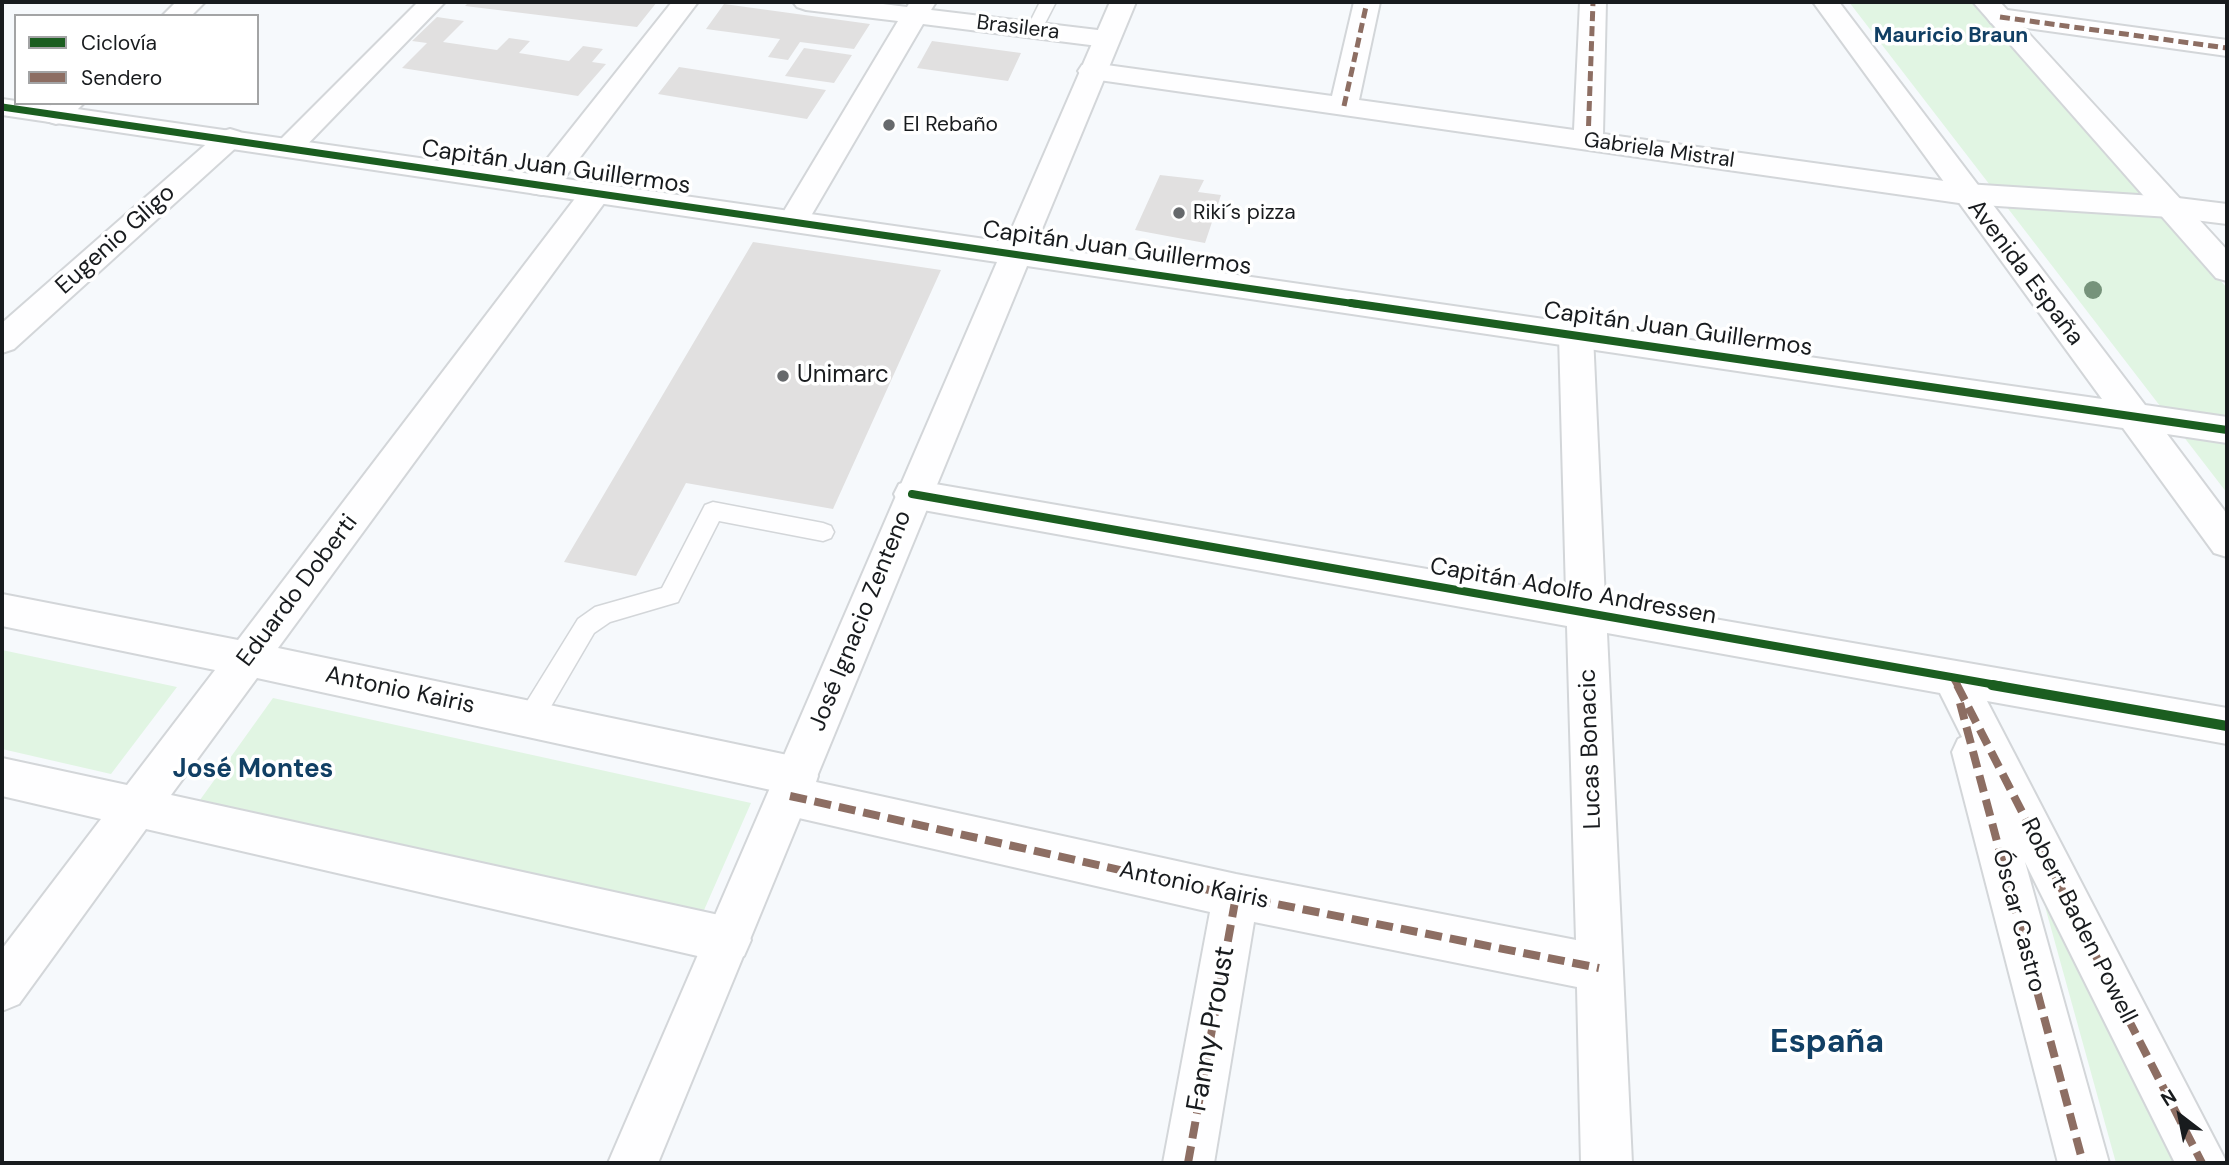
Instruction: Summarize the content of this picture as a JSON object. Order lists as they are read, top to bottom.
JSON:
{
  "streets": {
    "street": [
      "Brasilera",
      "Gabriela Mistral",
      "Capitán Juan Guillermos",
      "Eugenio Gligo",
      "Avenida España",
      "Eduardo Doberti",
      "Capitán Adolfo Andressen",
      "José Ignacio Zenteno",
      "Antonio Kairis",
      "Lucas Bonacic",
      "Óscar Castro",
      "Robert Baden Powell",
      "Fanny Proust"
    ]
  },
  "crossings": [
    ["Brasilera", "José Ignacio Zenteno"],
    ["Gabriela Mistral", "Avenida España"],
    ["Gabriela Mistral", "José Ignacio Zenteno"],
    ["Capitán Juan Guillermos", "Eugenio Gligo"],
    ["Capitán Juan Guillermos", "Avenida España"],
    ["Capitán Juan Guillermos", "Eduardo Doberti"],
    ["Capitán Juan Guillermos", "José Ignacio Zenteno"],
    ["Capitán Juan Guillermos", "Lucas Bonacic"],
    ["Eduardo Doberti", "Antonio Kairis"],
    ["Capitán Adolfo Andressen", "José Ignacio Zenteno"],
    ["Capitán Adolfo Andressen", "Lucas Bonacic"],
    ["Capitán Adolfo Andressen", "Óscar Castro"],
    ["Capitán Adolfo Andressen", "Robert Baden Powell"],
    ["José Ignacio Zenteno", "Antonio Kairis"],
    ["Antonio Kairis", "Lucas Bonacic"],
    ["Antonio Kairis", "Fanny Proust"],
    ["Óscar Castro", "Robert Baden Powell"]
  ],
  "districts": ["Mauricio Braun", "José Montes", "España"],
  "places": ["El Rebaño", "Riki´s pizza", "Unimarc"],
  "legend": ["Ciclovía", "Sendero"],
  "north": "top left"
}
